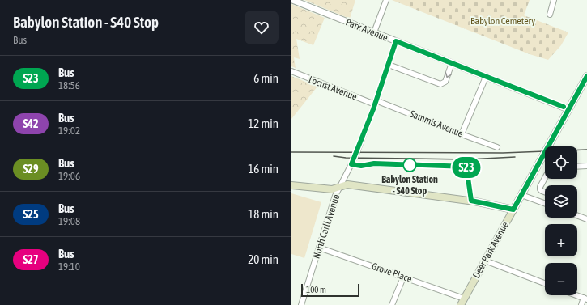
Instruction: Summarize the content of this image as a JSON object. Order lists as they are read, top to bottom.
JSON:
{
  "streets": {
    "main road": ["Deer Park Avenue"],
    "street": [
      "Park Avenue",
      "Locust Avenue",
      "Sammis Avenue",
      "North Carll Avenue",
      "Grove Place"
    ]
  },
  "crossings": [
    ["Park Avenue", "North Carll Avenue"],
    ["Park Avenue", "Deer Park Avenue"],
    ["Locust Avenue", "Sammis Avenue"],
    ["Locust Avenue", "North Carll Avenue"],
    ["Sammis Avenue", "North Carll Avenue"],
    ["North Carll Avenue", "Grove Place"],
    ["Deer Park Avenue", "Grove Place"]
  ],
  "parks": ["Babylon Cemetery"],
  "places": ["Babylon Station - S40 Stop"],
  "lines": ["bus line S23"],
  "scale_bar": "100 m",
  "page": {
    "heading": ["Babylon Station - S40 Stop", "Bus"],
    "on_map": "S23",
    "list": [
      {
        "mark": "S23",
        "name": "Bus",
        "note": "18:56",
        "value": "6 min"
      },
      {
        "mark": "S42",
        "name": "Bus",
        "note": "19:02",
        "value": "12 min"
      },
      {
        "mark": "S29",
        "name": "Bus",
        "note": "19:06",
        "value": "16 min"
      },
      {
        "mark": "S25",
        "name": "Bus",
        "note": "19:08",
        "value": "18 min"
      },
      {
        "mark": "S27",
        "name": "Bus",
        "note": "19:10",
        "value": "20 min"
      }
    ],
    "map_buttons": ["+", "−"],
    "scale": "100 m"
  }
}
